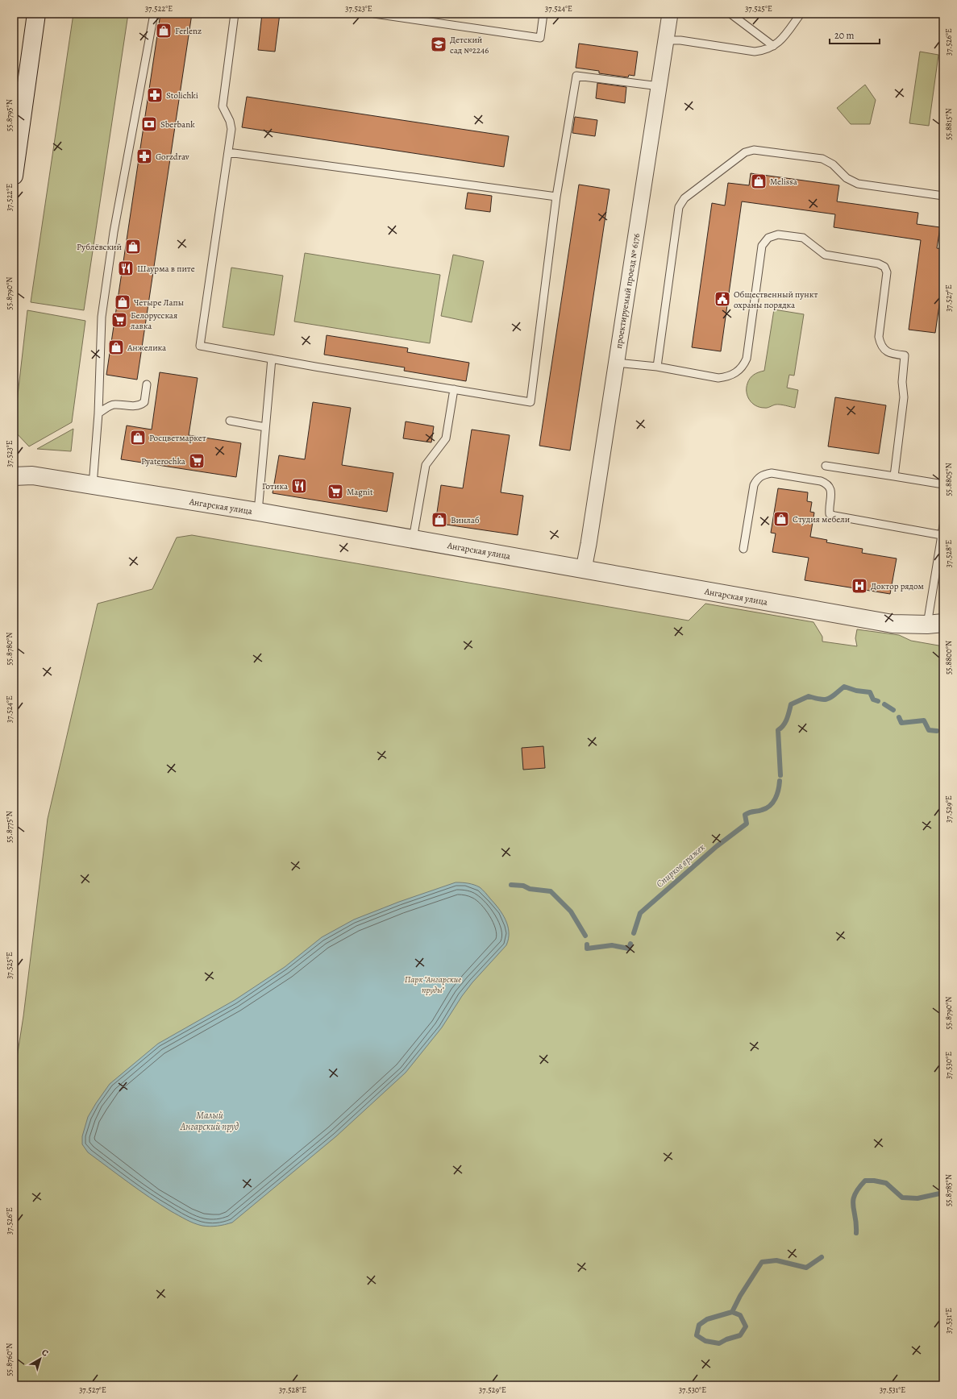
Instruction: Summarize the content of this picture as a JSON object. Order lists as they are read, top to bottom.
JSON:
{
  "streets": {
    "street": ["проектируемый проезд № 6176", "Ангарская улица"]
  },
  "crossings": [
    ["проектируемый проезд № 6176", "Ангарская улица"]
  ],
  "water": ["Спирков вражек", "Малый Ангарский пруд"],
  "parks": ["Парк \"Ангарские пруды\""],
  "places": {
    "shop": [
      "Ferlenz",
      "Melissa",
      "Рублёвский",
      "Четыре Лапы",
      "Анжелика",
      "Росцветмаркет",
      "Студия мебели",
      "Винлаб"
    ],
    "school or university": ["Детский сад №2246"],
    "pharmacy": ["Stolichki", "Gorzdrav"],
    "bank": ["Sberbank"],
    "restaurant": ["Шаурма в пите", "Готика"],
    "public building": ["Общественный пункт охраны порядка"],
    "supermarket": ["Белорусская лавка", "Pyaterochka", "Magnit"],
    "hospital": ["Доктор рядом"]
  },
  "scale_bar": "20 m",
  "north": "top right",
  "coordinates": [
    "37.522°E",
    "37.523°E",
    "37.524°E",
    "37.525°E",
    "37.526°E",
    "55.8795°N",
    "55.8815°N",
    "55.8790°N",
    "37.527°E",
    "55.8805°N",
    "37.528°E",
    "55.8780°N",
    "55.8800°N",
    "37.529°E",
    "55.8775°N",
    "37.530°E",
    "55.8785°N",
    "37.531°E",
    "55.8760°N"
  ]
}
